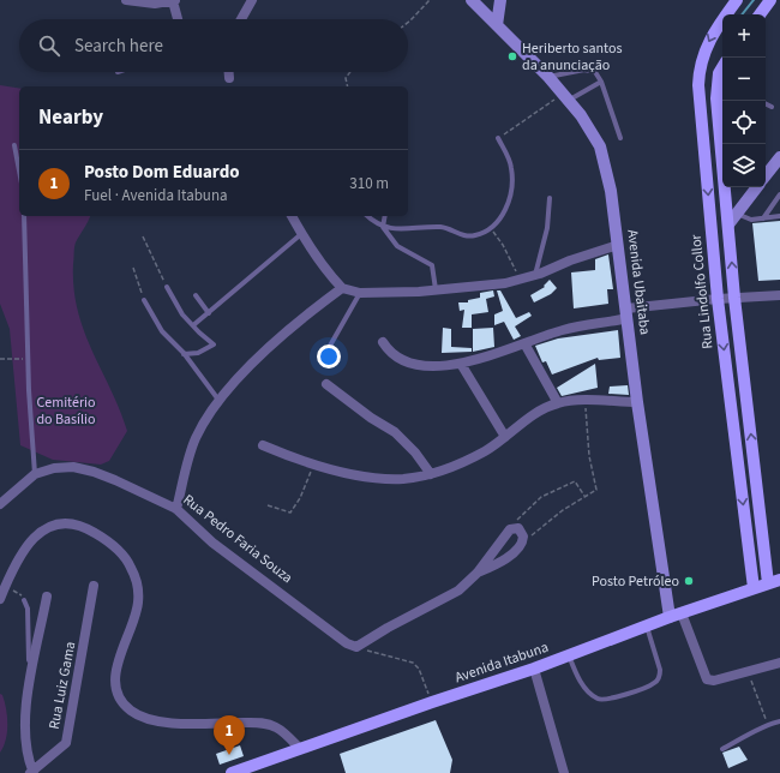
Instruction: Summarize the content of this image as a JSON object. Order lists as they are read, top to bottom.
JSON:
{
  "streets": {
    "main road": ["Avenida Ubaitaba", "Rua Lindolfo Collor", "Avenida Itabuna"],
    "street": ["Rua Pedro Faria Souza", "Rua Luiz Gama"]
  },
  "crossings": [
    ["Avenida Ubaitaba", "Avenida Itabuna"],
    ["Rua Lindolfo Collor", "Avenida Itabuna"]
  ],
  "parks": ["Cemitério do Basílio"],
  "places": ["Heriberto santos da anunciação", "Posto Petróleo"],
  "page": {
    "map_buttons": ["+", "−"],
    "search": "Search here",
    "heading": "Nearby",
    "list": [
      {
        "mark": "1",
        "name": "Posto Dom Eduardo",
        "note": "Fuel · Avenida Itabuna",
        "value": "310 m"
      }
    ],
    "pins": "1"
  }
}
